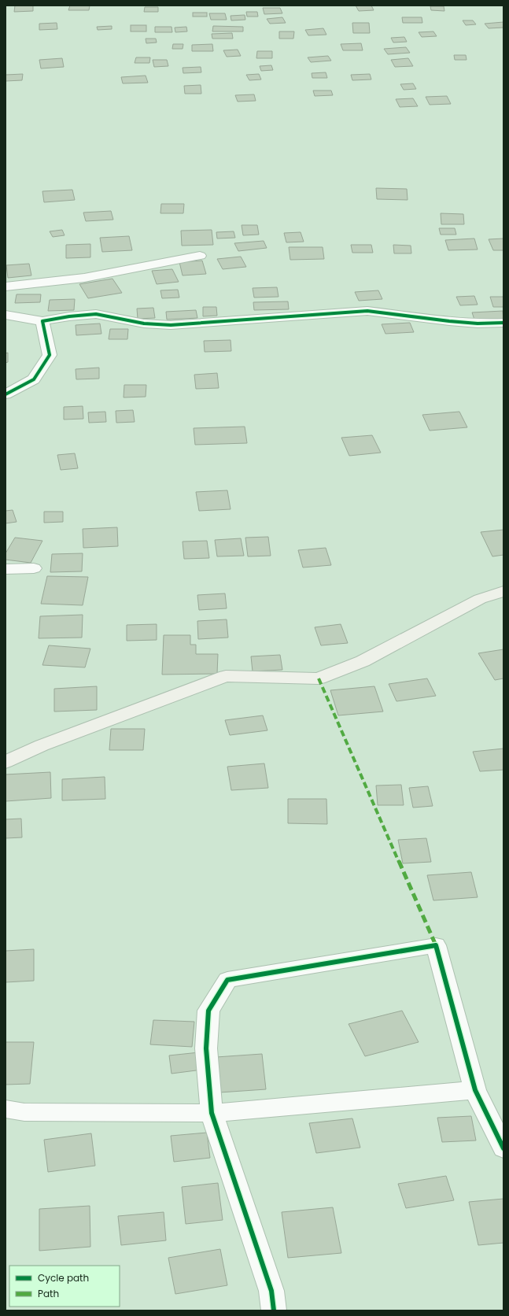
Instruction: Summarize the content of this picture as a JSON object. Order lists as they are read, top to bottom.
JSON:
{
  "legend": ["Cycle path", "Path"]
}
